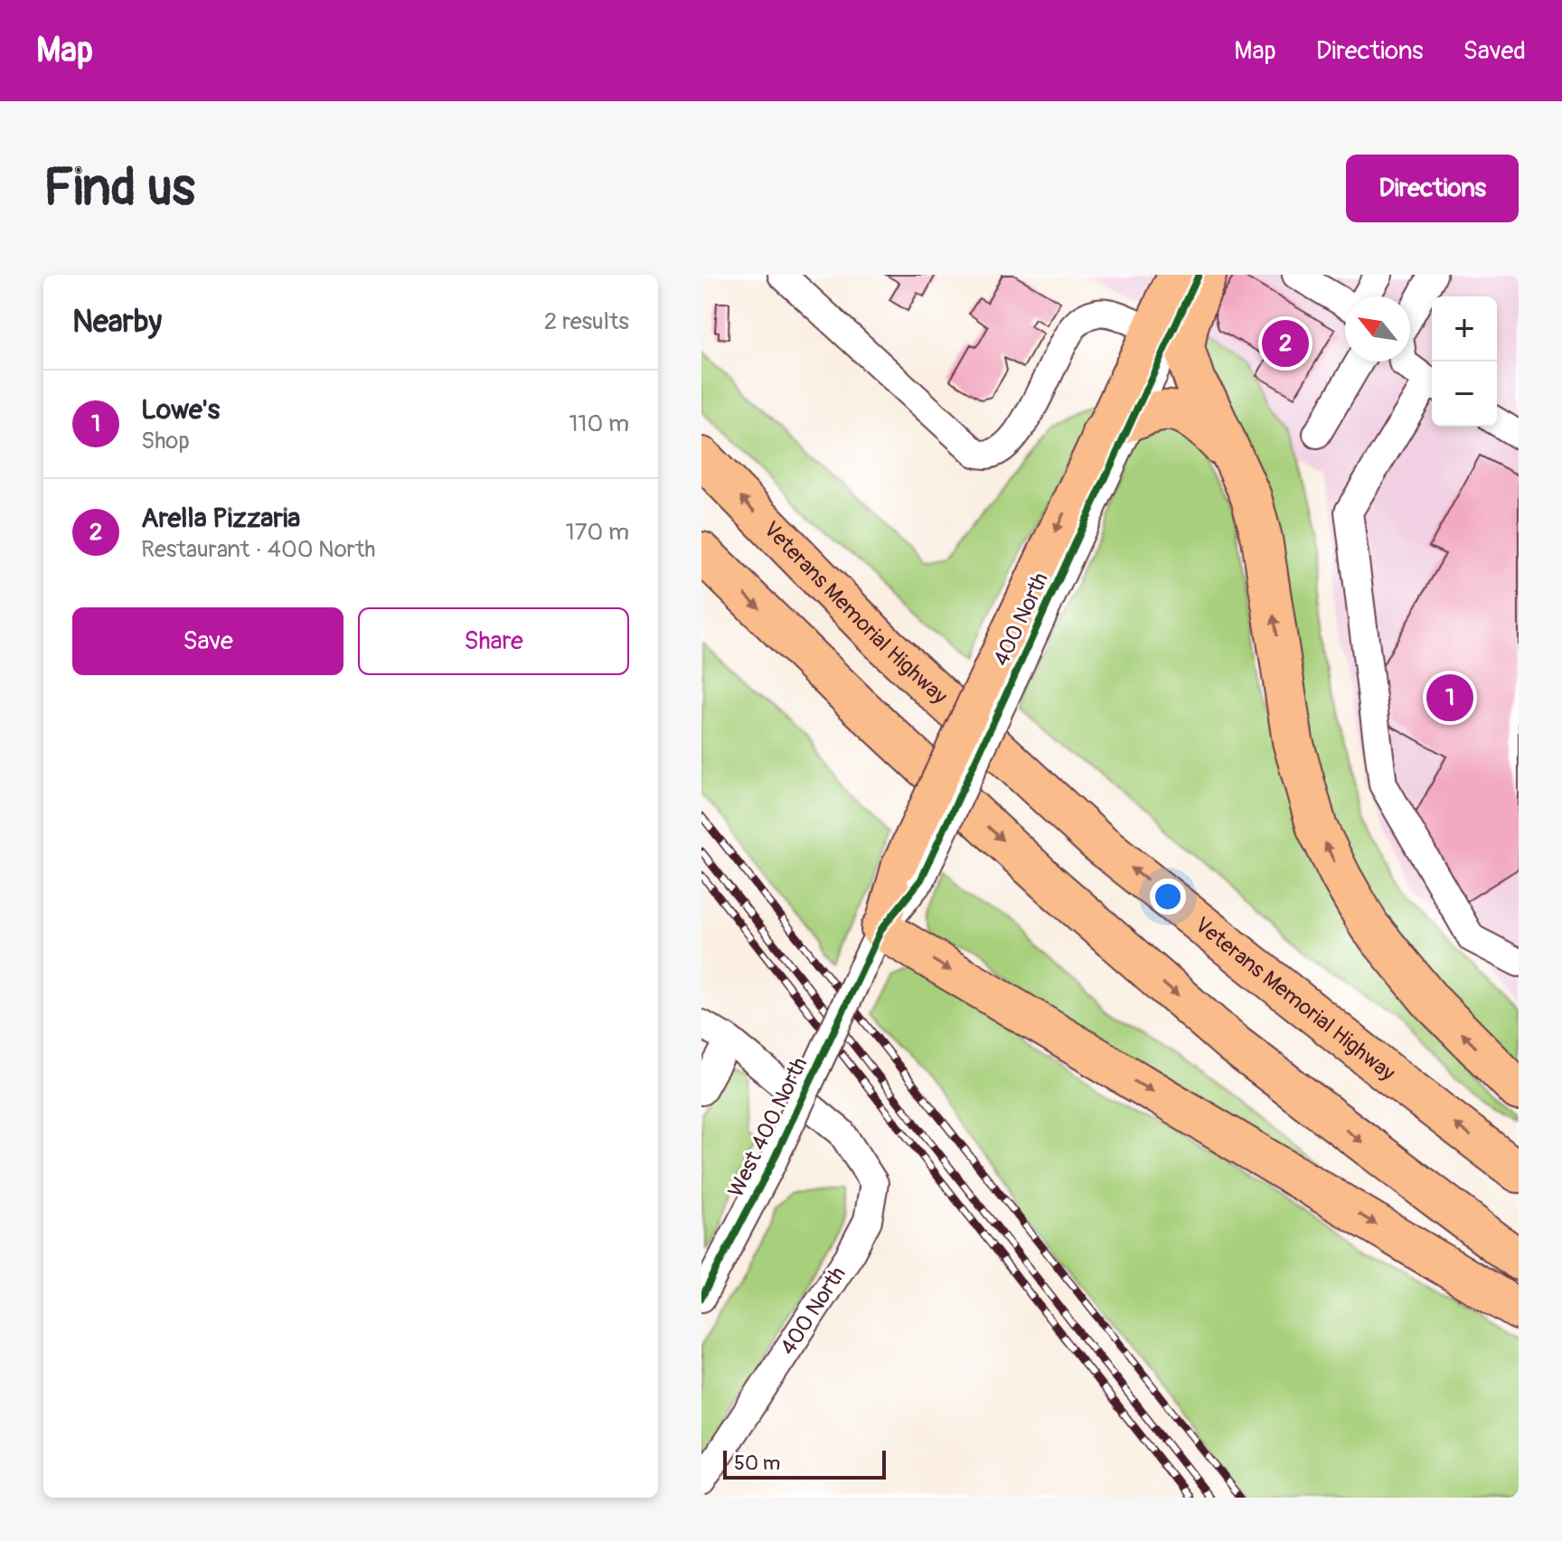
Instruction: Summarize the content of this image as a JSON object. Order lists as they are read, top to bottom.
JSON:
{
  "streets": {
    "highway": ["Veterans Memorial Highway"],
    "main road": ["400 North"],
    "street": ["West 400 North"]
  },
  "crossings": [
    ["400 North", "West 400 North"]
  ],
  "scale_bar": "50 m",
  "north": "top left",
  "page": {
    "header": "Map",
    "nav": ["Map", "Directions", "Saved"],
    "buttons": [
      "Directions",
      ["Save", "Share"]
    ],
    "title": "Find us",
    "heading": ["Nearby", "2 results"],
    "map_buttons": ["+", "−"],
    "pins": ["2", "1"],
    "list": [
      {
        "mark": "1",
        "name": "Lowe's",
        "note": "Shop",
        "value": "110 m"
      },
      {
        "mark": "2",
        "name": "Arella Pizzaria",
        "note": "Restaurant · 400 North",
        "value": "170 m"
      }
    ],
    "scale": "50 m"
  }
}
